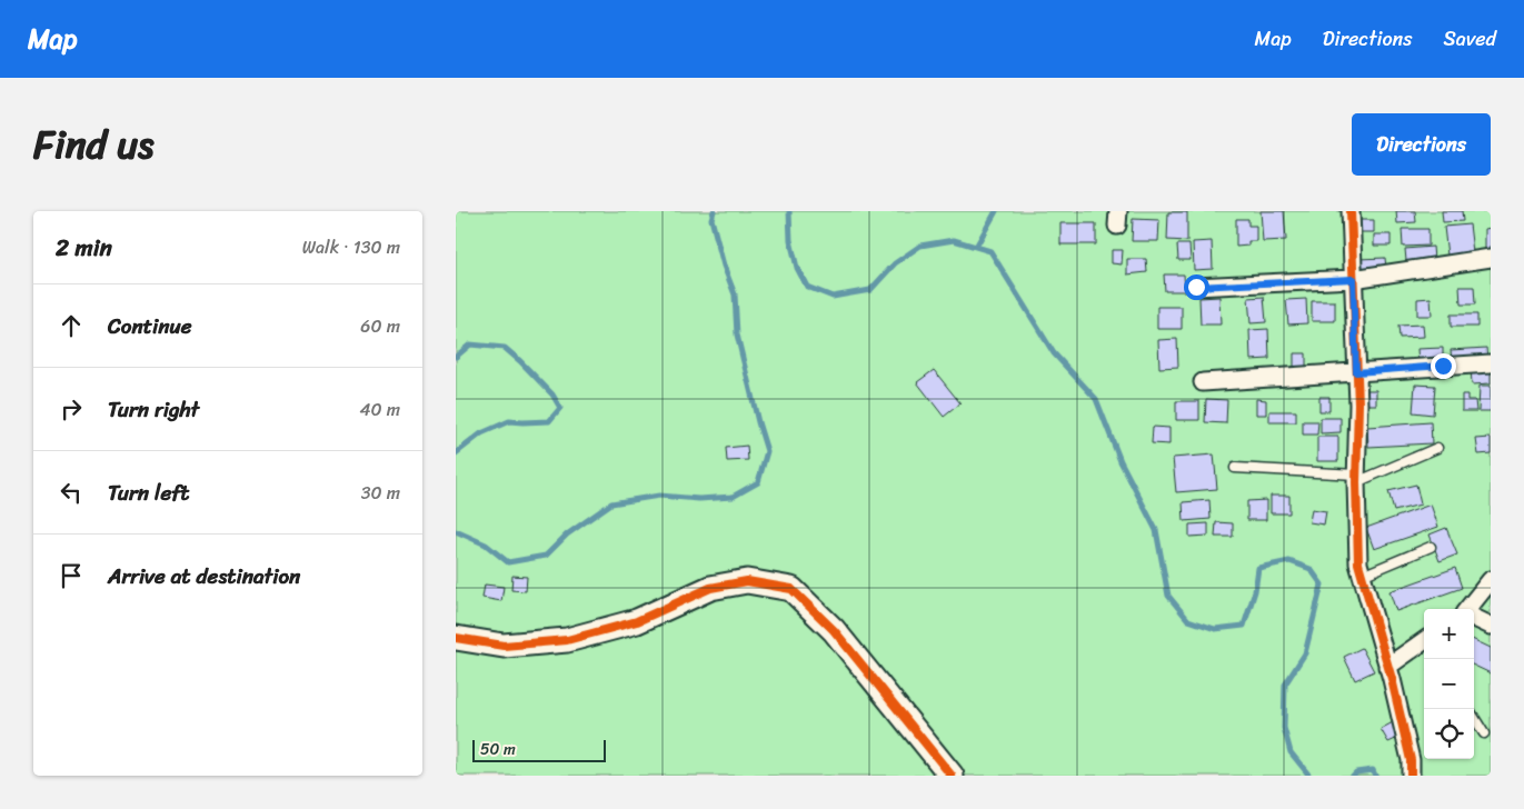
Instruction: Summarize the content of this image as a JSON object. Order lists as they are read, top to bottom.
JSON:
{
  "scale_bar": "50 m",
  "page": {
    "header": "Map",
    "nav": ["Map", "Directions", "Saved"],
    "title": "Find us",
    "buttons": "Directions",
    "heading": ["2 min", "Walk · 130 m"],
    "list": [
      ["Continue", "60 m"],
      ["Turn right", "40 m"],
      ["Turn left", "30 m"],
      "Arrive at destination"
    ],
    "map_buttons": ["+", "−"],
    "scale": "50 m"
  }
}
